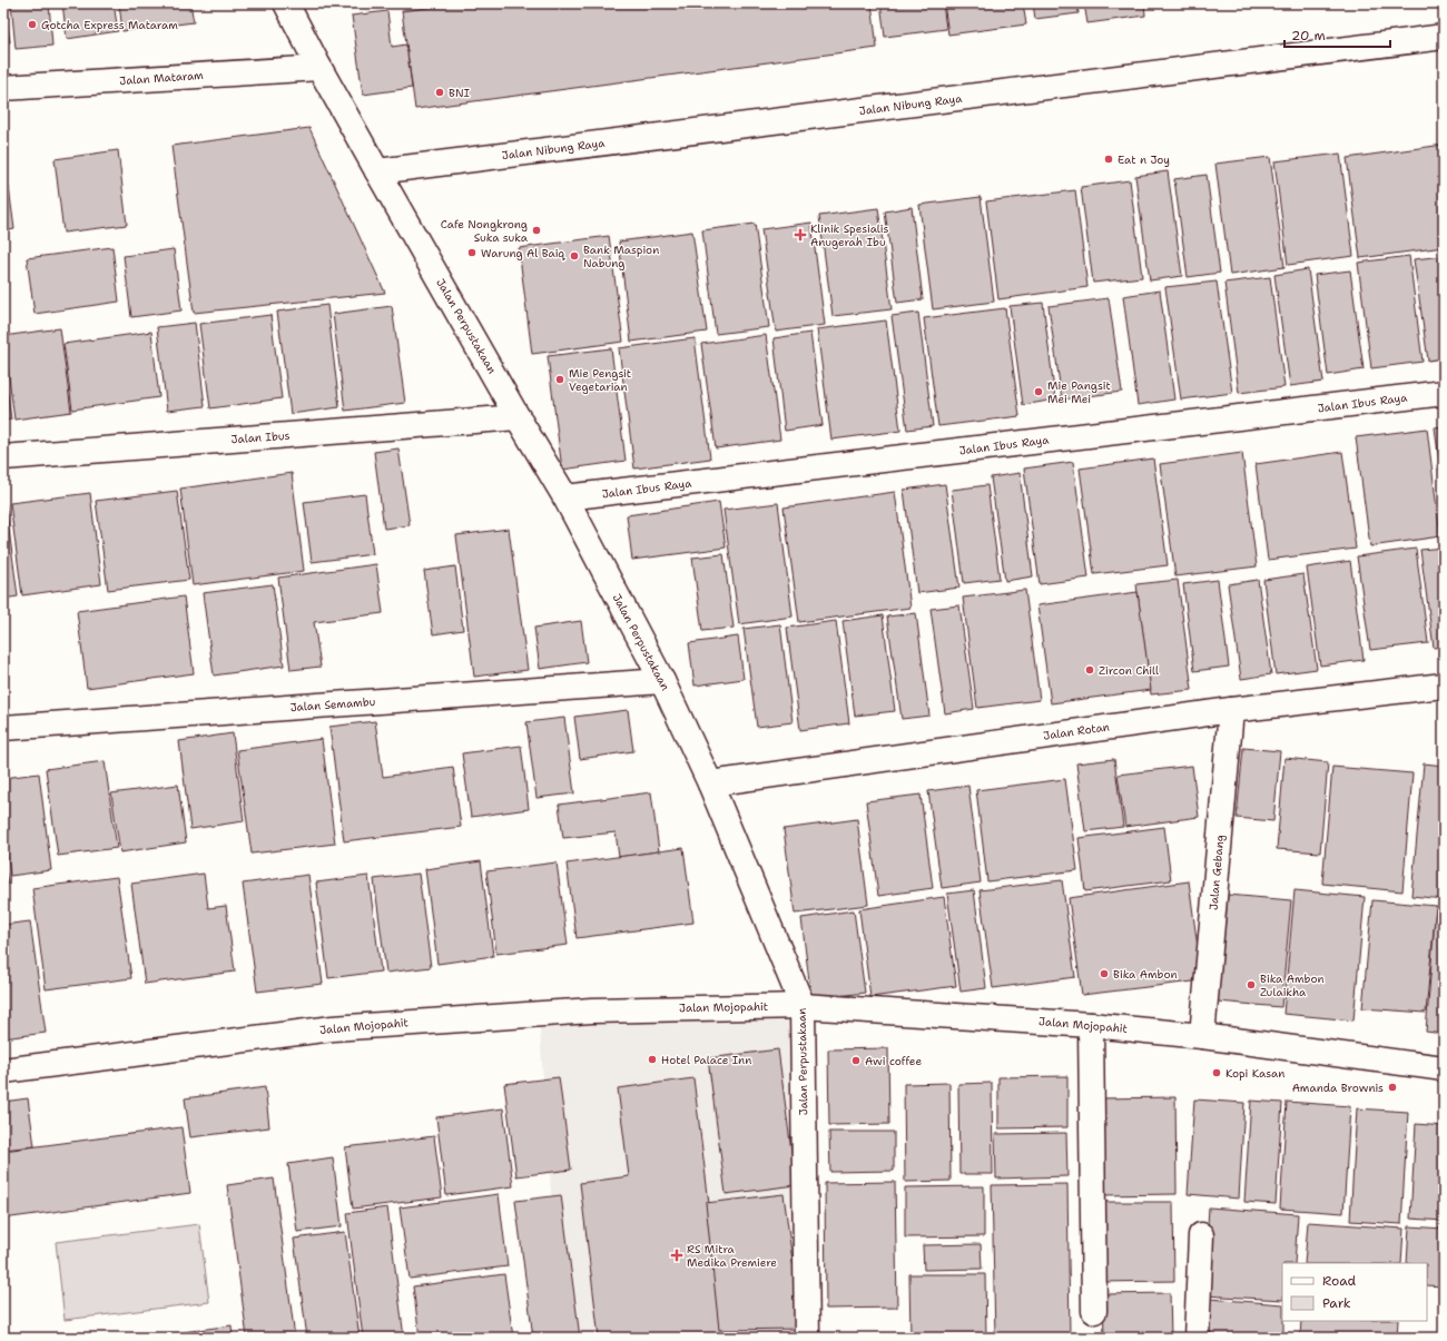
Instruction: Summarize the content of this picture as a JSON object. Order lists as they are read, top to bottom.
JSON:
{
  "streets": {
    "street": [
      "Jalan Mataram",
      "Jalan Nibung Raya",
      "Jalan Perpustakaan",
      "Jalan Ibus Raya",
      "Jalan Ibus",
      "Jalan Semambu",
      "Jalan Rotan",
      "Jalan Gebang",
      "Jalan Mojopahit"
    ]
  },
  "crossings": [
    ["Jalan Mataram", "Jalan Perpustakaan"],
    ["Jalan Nibung Raya", "Jalan Perpustakaan"],
    ["Jalan Perpustakaan", "Jalan Ibus Raya"],
    ["Jalan Perpustakaan", "Jalan Ibus"],
    ["Jalan Perpustakaan", "Jalan Semambu"],
    ["Jalan Perpustakaan", "Jalan Rotan"],
    ["Jalan Perpustakaan", "Jalan Mojopahit"],
    ["Jalan Rotan", "Jalan Gebang"],
    ["Jalan Gebang", "Jalan Mojopahit"]
  ],
  "places": {
    "other": [
      "Gotcha Express Mataram",
      "BNI",
      "Eat n Joy",
      "Cafe Nongkrong Suka suka",
      "Warung Al Baiq",
      "Bank Maspion Nabung",
      "Mie Pengsit Vegetarian",
      "Mie Pangsit Mei Mei",
      "Zircon Chill",
      "Bika Ambon",
      "Bika Ambon Zulaikha",
      "Hotel Palace Inn",
      "Awi coffee",
      "Kopi Kasan",
      "Amanda Brownis"
    ],
    "health": ["Klinik Spesialis Anugerah Ibu", "RS Mitra Medika Premiere"]
  },
  "legend": ["Road", "Park"],
  "scale_bar": "20 m"
}
